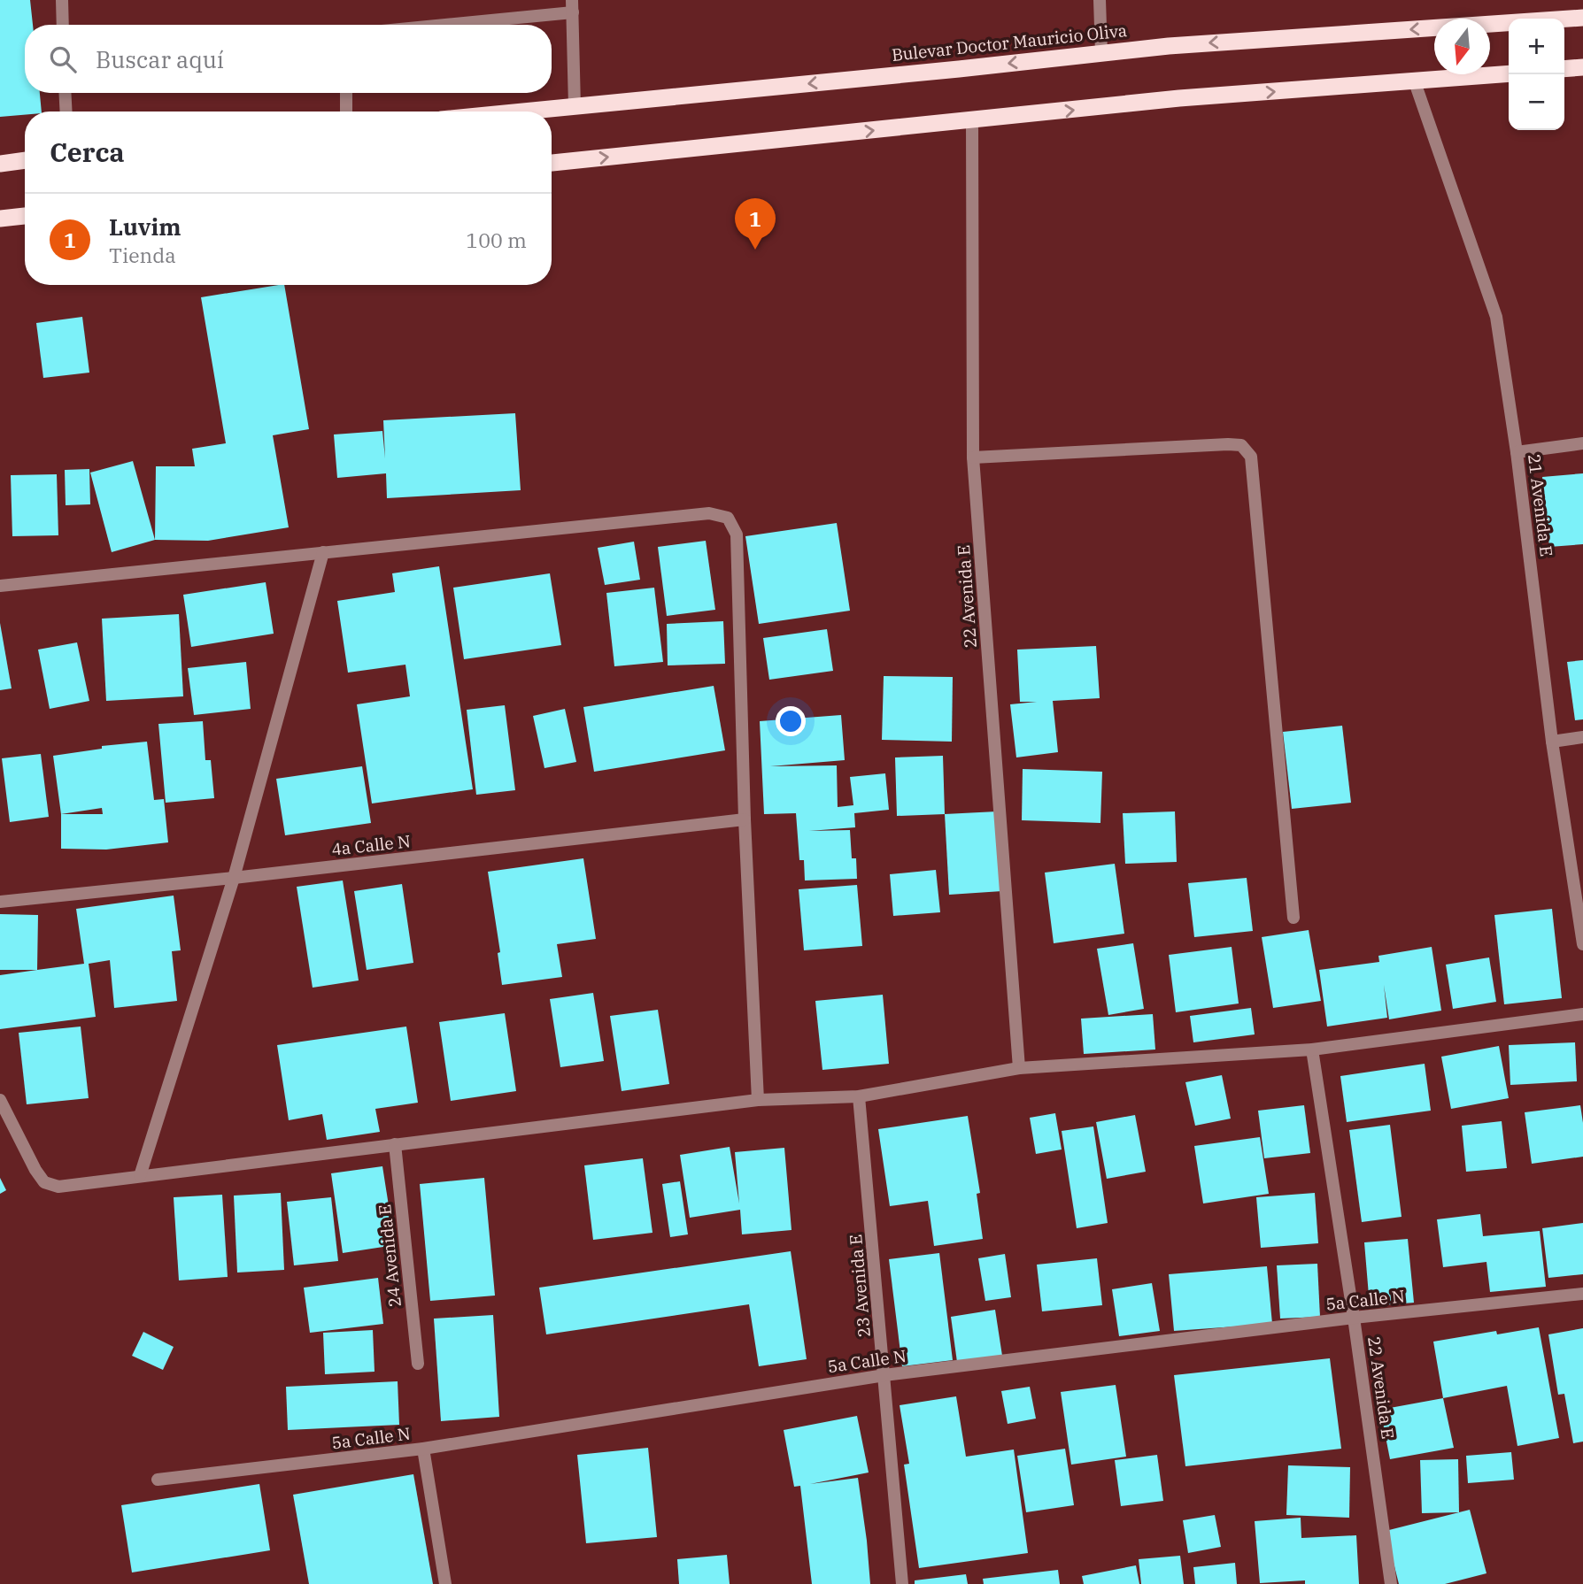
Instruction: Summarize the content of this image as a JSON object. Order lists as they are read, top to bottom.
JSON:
{
  "streets": {
    "highway": ["Bulevar Doctor Mauricio Oliva"],
    "street": [
      "21 Avenida E",
      "22 Avenida E",
      "4a Calle N",
      "24 Avenida E",
      "23 Avenida E",
      "5a Calle N"
    ]
  },
  "crossings": [
    ["22 Avenida E", "5a Calle N"],
    ["23 Avenida E", "5a Calle N"]
  ],
  "north": "bottom",
  "page": {
    "map_buttons": ["+", "−"],
    "search": "Buscar aquí",
    "heading": "Cerca",
    "list": [
      {
        "mark": "1",
        "name": "Luvim",
        "note": "Tienda",
        "value": "100 m"
      }
    ],
    "pins": "1"
  }
}
